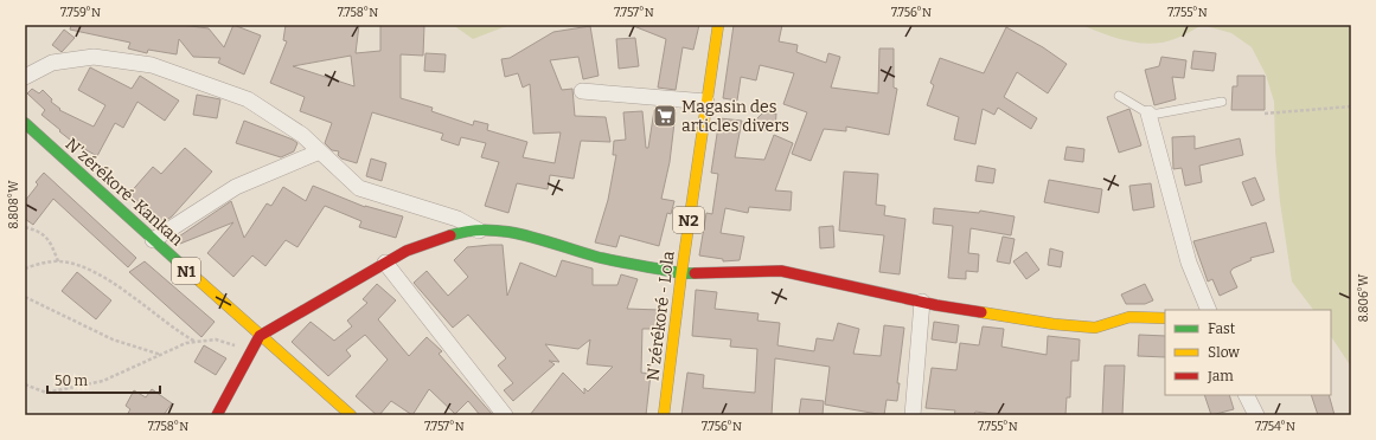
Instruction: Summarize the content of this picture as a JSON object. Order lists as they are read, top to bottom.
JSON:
{
  "streets": {
    "main road": [
      "N'zérékoré-Kankan",
      "N2",
      "N1",
      "N'zérékoré - Lola"
    ]
  },
  "places": {
    "supermarket": ["Magasin des articles divers"]
  },
  "legend": ["Fast", "Slow", "Jam"],
  "scale_bar": "50 m",
  "coordinates": [
    "7.759°N",
    "7.758°N",
    "7.757°N",
    "7.756°N",
    "7.755°N",
    "8.808°W",
    "8.806°W",
    "7.754°N"
  ]
}
